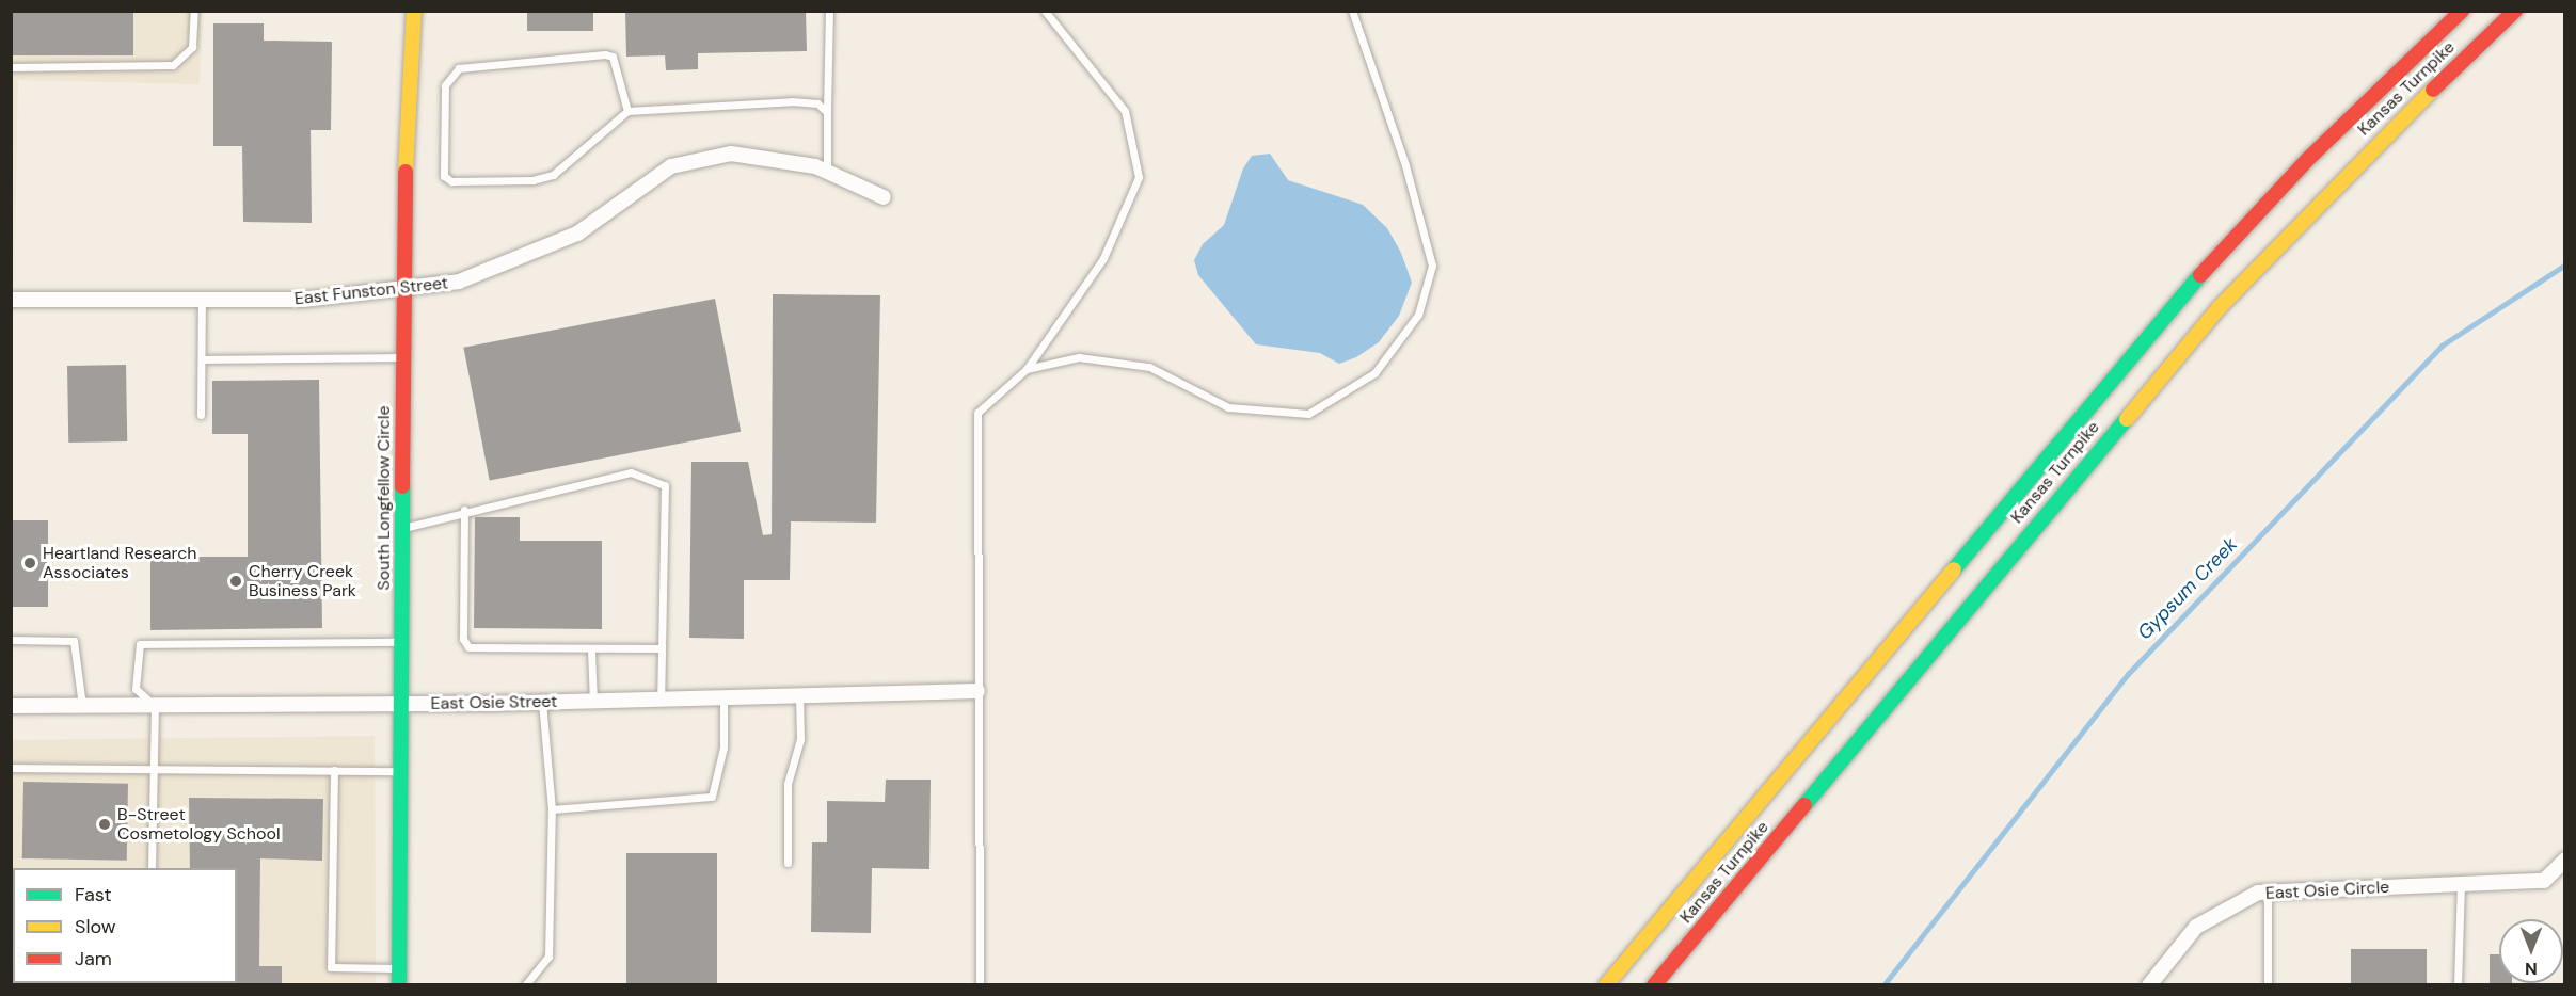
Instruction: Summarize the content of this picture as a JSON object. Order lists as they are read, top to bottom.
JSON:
{
  "streets": {
    "main road": ["Kansas Turnpike", "South Longfellow Circle"],
    "street": ["East Funston Street", "East Osie Street", "East Osie Circle"]
  },
  "crossings": [
    ["East Funston Street", "South Longfellow Circle"],
    ["South Longfellow Circle", "East Osie Street"]
  ],
  "water": ["Gypsum Creek"],
  "places": ["Heartland Research Associates", "Cherry Creek Business Park", "B-Street Cosmetology School"],
  "legend": ["Fast", "Slow", "Jam"],
  "north": "bottom"
}
